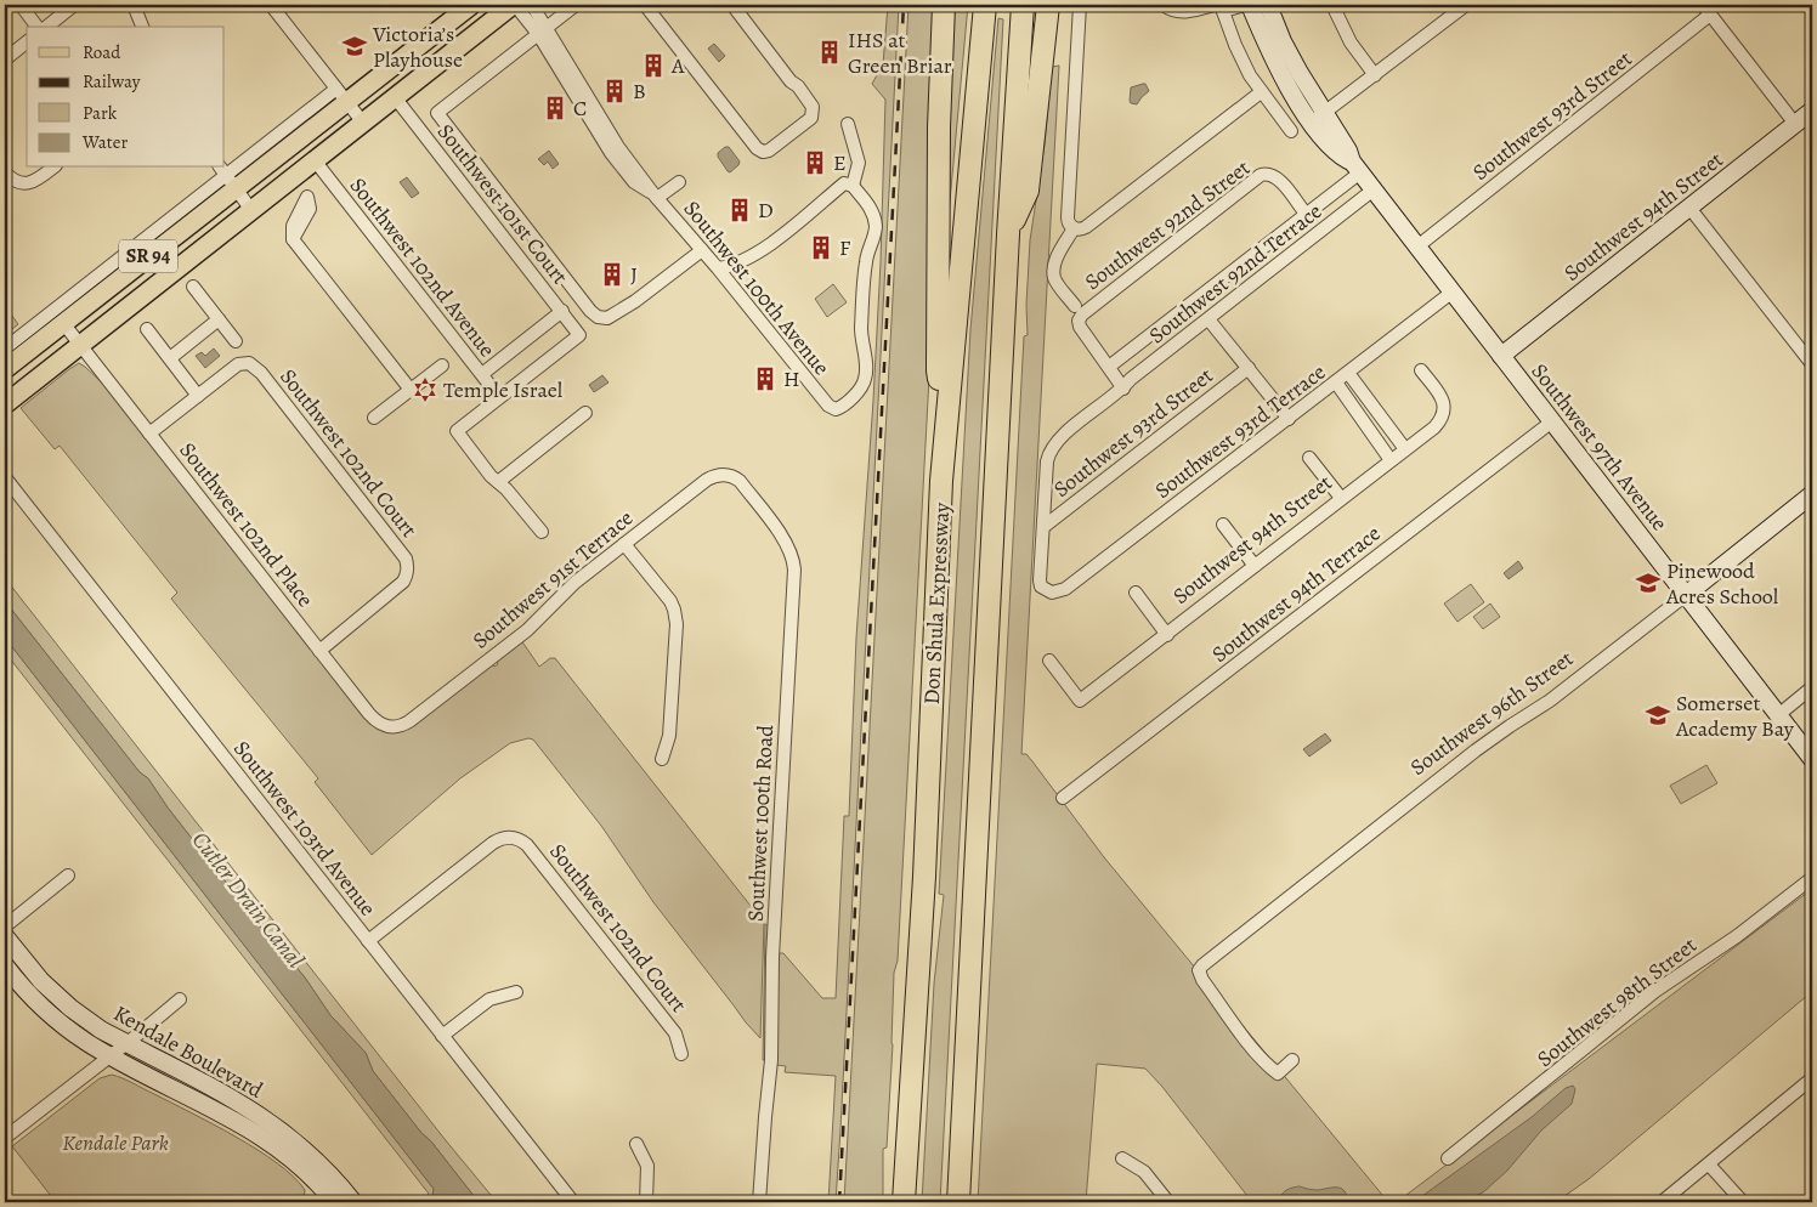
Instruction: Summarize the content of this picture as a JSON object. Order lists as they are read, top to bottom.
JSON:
{
  "streets": {
    "highway": ["Don Shula Expressway"],
    "main road": ["SR 94"],
    "street": [
      "Southwest 93rd Street",
      "Southwest 101st Court",
      "Southwest 94th Street",
      "Southwest 92nd Street",
      "Southwest 102nd Avenue",
      "Southwest 92nd Terrace",
      "Southwest 100th Avenue",
      "Southwest 93rd Terrace",
      "Southwest 97th Avenue",
      "Southwest 102nd Court",
      "Southwest 102nd Place",
      "Southwest 91st Terrace",
      "Southwest 94th Terrace",
      "Southwest 96th Street",
      "Southwest 100th Road",
      "Southwest 103rd Avenue",
      "Southwest 98th Street",
      "Kendale Boulevard"
    ]
  },
  "crossings": [
    ["Southwest 93rd Street", "Southwest 92nd Terrace"],
    ["Southwest 93rd Street", "Southwest 97th Avenue"],
    ["Southwest 101st Court", "SR 94"],
    ["Southwest 101st Court", "Southwest 102nd Avenue"],
    ["Southwest 94th Street", "Southwest 97th Avenue"],
    ["SR 94", "Southwest 102nd Avenue"],
    ["SR 94", "Southwest 100th Avenue"],
    ["SR 94", "Southwest 102nd Place"],
    ["Southwest 92nd Terrace", "Southwest 93rd Terrace"],
    ["Southwest 92nd Terrace", "Southwest 97th Avenue"],
    ["Southwest 93rd Terrace", "Southwest 97th Avenue"],
    ["Southwest 97th Avenue", "Southwest 94th Terrace"],
    ["Southwest 97th Avenue", "Southwest 96th Street"],
    ["Southwest 102nd Court", "Southwest 102nd Place"],
    ["Southwest 102nd Court", "Southwest 103rd Avenue"],
    ["Southwest 102nd Place", "Southwest 91st Terrace"],
    ["Southwest 91st Terrace", "Southwest 100th Road"]
  ],
  "water": ["Cutler Drain Canal"],
  "parks": ["Kendale Park"],
  "places": {
    "school or university": ["Victoria’s Playhouse", "Pinewood Acres School", "Somerset Academy Bay"],
    "building": [
      "IHS at Green Briar",
      "A",
      "B",
      "C",
      "E",
      "D",
      "F",
      "J",
      "H"
    ],
    "synagogue": ["Temple Israel"]
  },
  "legend": [
    "Road",
    "Railway",
    "Park",
    "Water"
  ]
}
